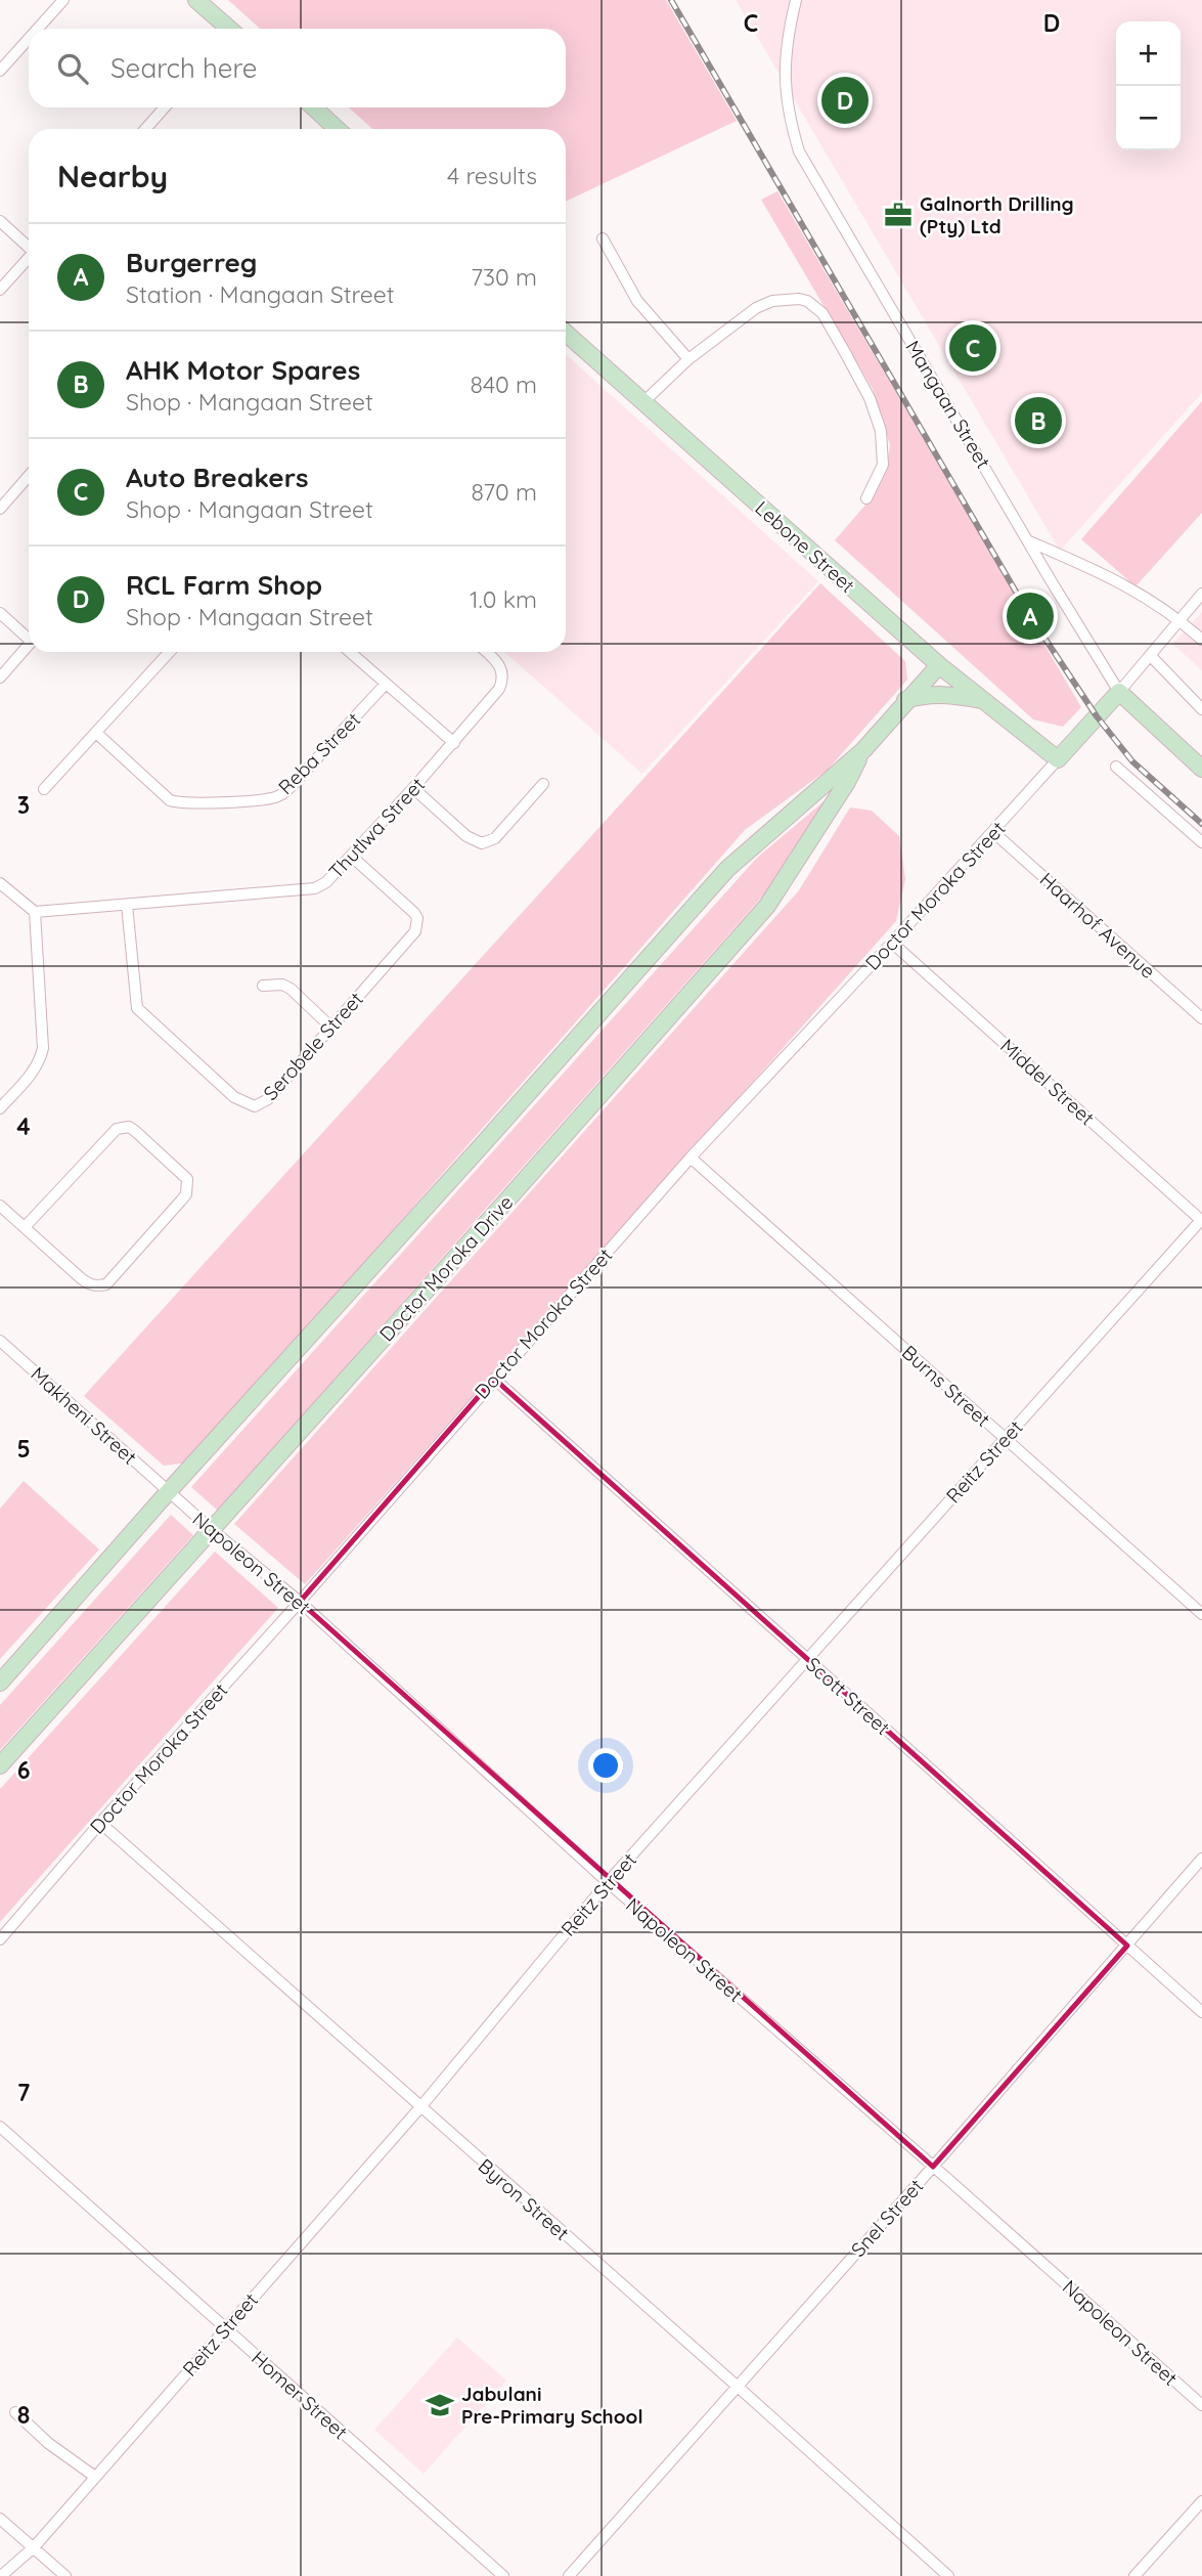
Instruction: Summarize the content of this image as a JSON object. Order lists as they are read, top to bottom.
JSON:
{
  "streets": {
    "street": [
      "Mangaan Street",
      "Lebone Street",
      "Reba Street",
      "Thutlwa Street",
      "Doctor Moroka Street",
      "Haarhof Avenue",
      "Serobele Street",
      "Middel Street",
      "Doctor Moroka Drive",
      "Burns Street",
      "Makheni Street",
      "Reitz Street",
      "Napoleon Street",
      "Scott Street",
      "Byron Street",
      "Snel Street",
      "Homer Street"
    ]
  },
  "crossings": [
    ["Mangaan Street", "Doctor Moroka Street"],
    ["Lebone Street", "Doctor Moroka Street"],
    ["Lebone Street", "Doctor Moroka Drive"],
    ["Thutlwa Street", "Serobele Street"],
    ["Doctor Moroka Street", "Haarhof Avenue"],
    ["Doctor Moroka Street", "Middel Street"],
    ["Doctor Moroka Street", "Burns Street"],
    ["Doctor Moroka Street", "Napoleon Street"],
    ["Doctor Moroka Street", "Scott Street"],
    ["Doctor Moroka Street", "Byron Street"],
    ["Middel Street", "Reitz Street"],
    ["Doctor Moroka Drive", "Makheni Street"],
    ["Doctor Moroka Drive", "Napoleon Street"],
    ["Burns Street", "Reitz Street"],
    ["Makheni Street", "Napoleon Street"],
    ["Reitz Street", "Napoleon Street"],
    ["Reitz Street", "Scott Street"],
    ["Reitz Street", "Byron Street"],
    ["Reitz Street", "Homer Street"],
    ["Napoleon Street", "Snel Street"],
    ["Scott Street", "Snel Street"],
    ["Byron Street", "Snel Street"]
  ],
  "places": {
    "office": ["Galnorth Drilling (Pty) Ltd"],
    "school or university": ["Jabulani Pre-Primary School"]
  },
  "page": {
    "map_buttons": ["+", "−"],
    "search": "Search here",
    "pins": [
      "D",
      "C",
      "B",
      "A"
    ],
    "heading": ["Nearby", "4 results"],
    "list": [
      {
        "mark": "A",
        "name": "Burgerreg",
        "note": "Station · Mangaan Street",
        "value": "730 m"
      },
      {
        "mark": "B",
        "name": "AHK Motor Spares",
        "note": "Shop · Mangaan Street",
        "value": "840 m"
      },
      {
        "mark": "C",
        "name": "Auto Breakers",
        "note": "Shop · Mangaan Street",
        "value": "870 m"
      },
      {
        "mark": "D",
        "name": "RCL Farm Shop",
        "note": "Shop · Mangaan Street",
        "value": "1.0 km"
      }
    ]
  },
  "grid": {
    "columns": ["C", "D"],
    "rows": [
      "3",
      "4",
      "5",
      "6",
      "7",
      "8"
    ]
  }
}
